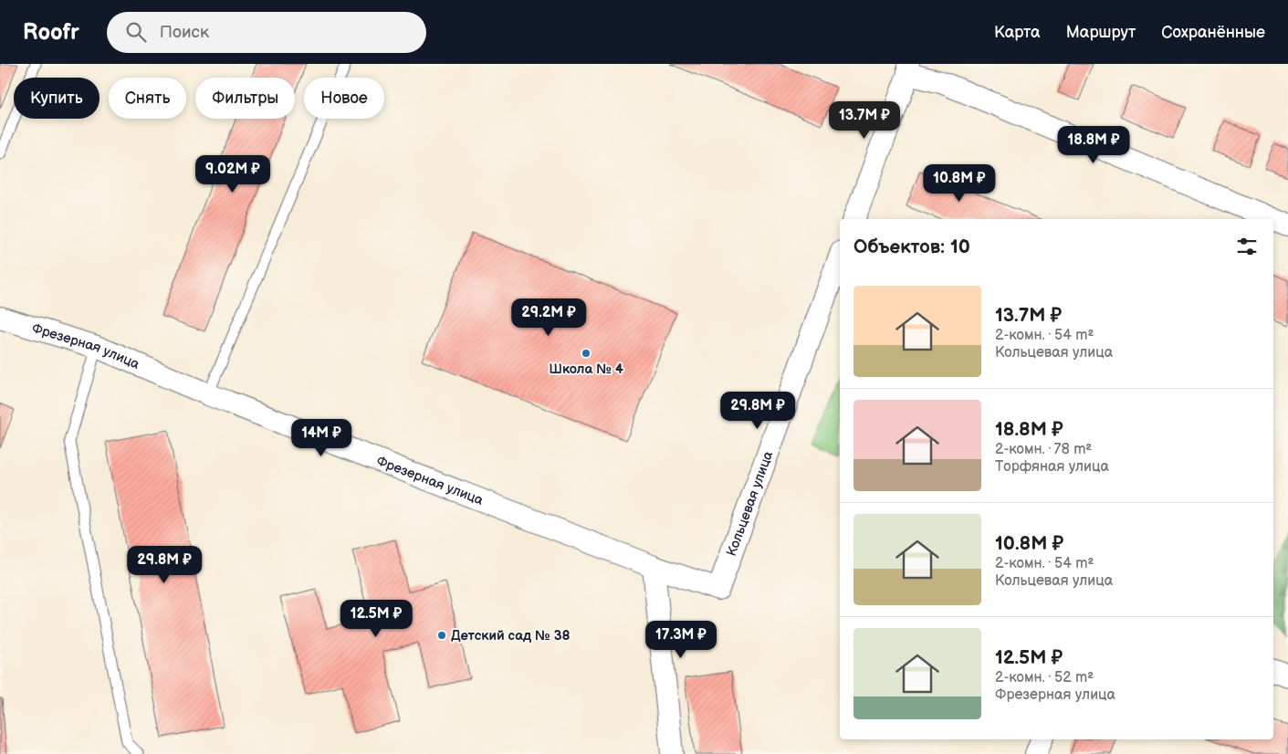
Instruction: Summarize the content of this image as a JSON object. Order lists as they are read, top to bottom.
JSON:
{
  "streets": {
    "street": ["Фрезерная улица", "Кольцевая улица"]
  },
  "crossings": [
    ["Фрезерная улица", "Кольцевая улица"]
  ],
  "places": ["Школа № 4", "Детский сад № 38"],
  "page": {
    "header": "Roofr",
    "search": "Поиск",
    "nav": ["Карта", "Маршрут", "Сохранённые"],
    "chip": [
      "Купить",
      "Снять",
      "Фильтры",
      "Новое"
    ],
    "price": [
      "13.7M ₽",
      "18.8M ₽",
      "9.02M ₽",
      "10.8M ₽",
      "29.2M ₽",
      "29.8M ₽",
      "14M ₽",
      "29.8M ₽",
      "12.5M ₽",
      "17.3M ₽"
    ],
    "heading": "Объектов: 10",
    "list": [
      {
        "name": "13.7M ₽",
        "note": "2-комн. · 54 m² · Кольцевая улица"
      },
      {
        "name": "18.8M ₽",
        "note": "2-комн. · 78 m² · Торфяная улица"
      },
      {
        "name": "10.8M ₽",
        "note": "2-комн. · 54 m² · Кольцевая улица"
      },
      {
        "name": "12.5M ₽",
        "note": "2-комн. · 52 m² · Фрезерная улица"
      }
    ]
  }
}
